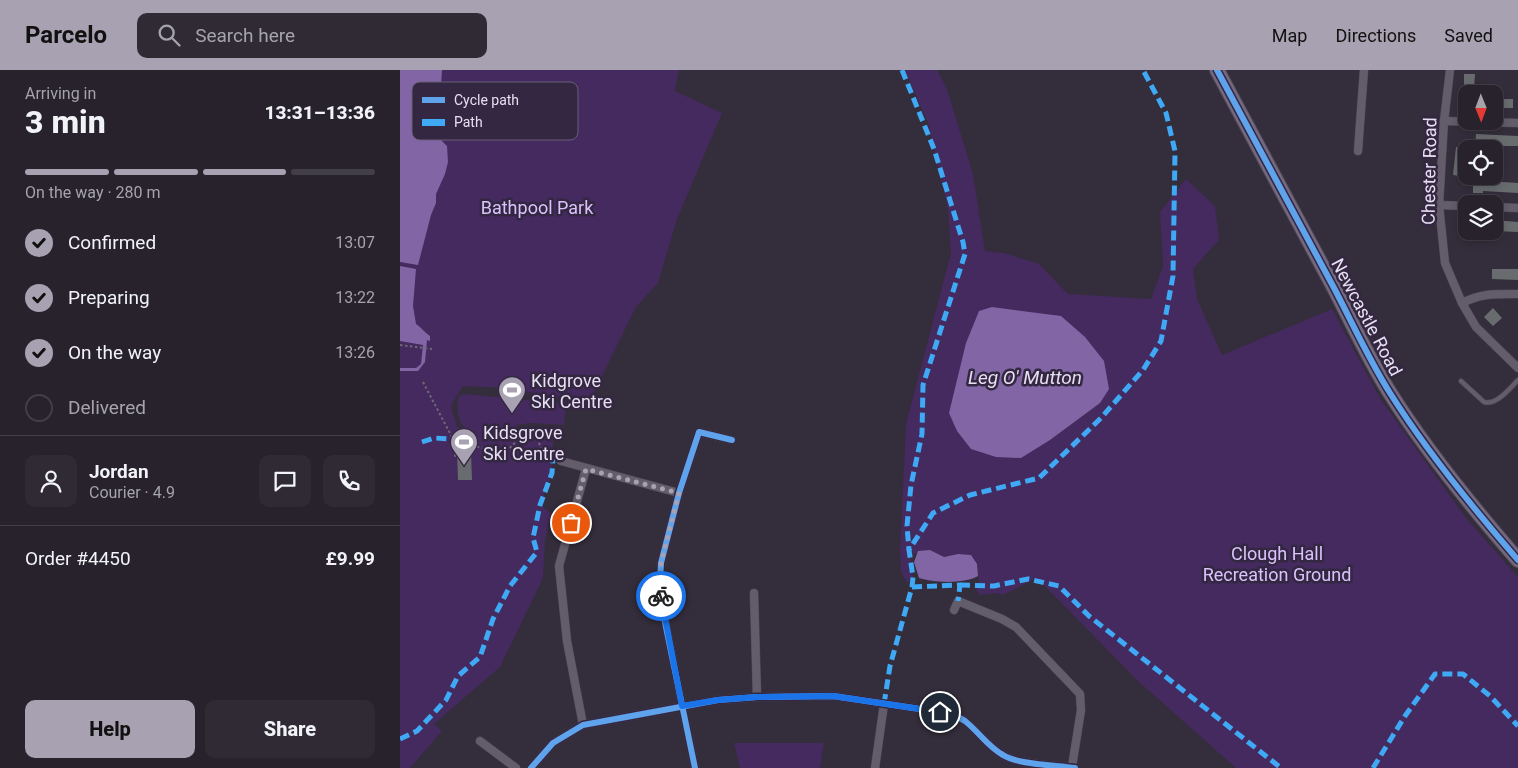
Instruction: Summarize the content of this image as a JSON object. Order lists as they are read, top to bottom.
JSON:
{
  "streets": {
    "highway": ["Newcastle Road"],
    "street": ["Chester Road"]
  },
  "water": ["Leg O' Mutton"],
  "parks": ["Bathpool Park", "Clough Hall Recreation Ground"],
  "places": {
    "sports": ["Kidgrove Ski Centre", "Kidsgrove Ski Centre"]
  },
  "legend": ["Cycle path", "Path"],
  "north": "bottom",
  "page": {
    "header": "Parcelo",
    "search": "Search here",
    "nav": ["Map", "Directions", "Saved"],
    "heading": ["3 min", "Arriving in", "13:31–13:36"],
    "panel": [
      "Jordan",
      "Courier · 4.9",
      "Order #4450",
      "£9.99"
    ],
    "bar": "On the way · 280 m",
    "list": [
      ["Confirmed", "13:07"],
      ["Preparing", "13:22"],
      ["On the way", "13:26"],
      "Delivered"
    ],
    "buttons": ["Help", "Share"]
  }
}
